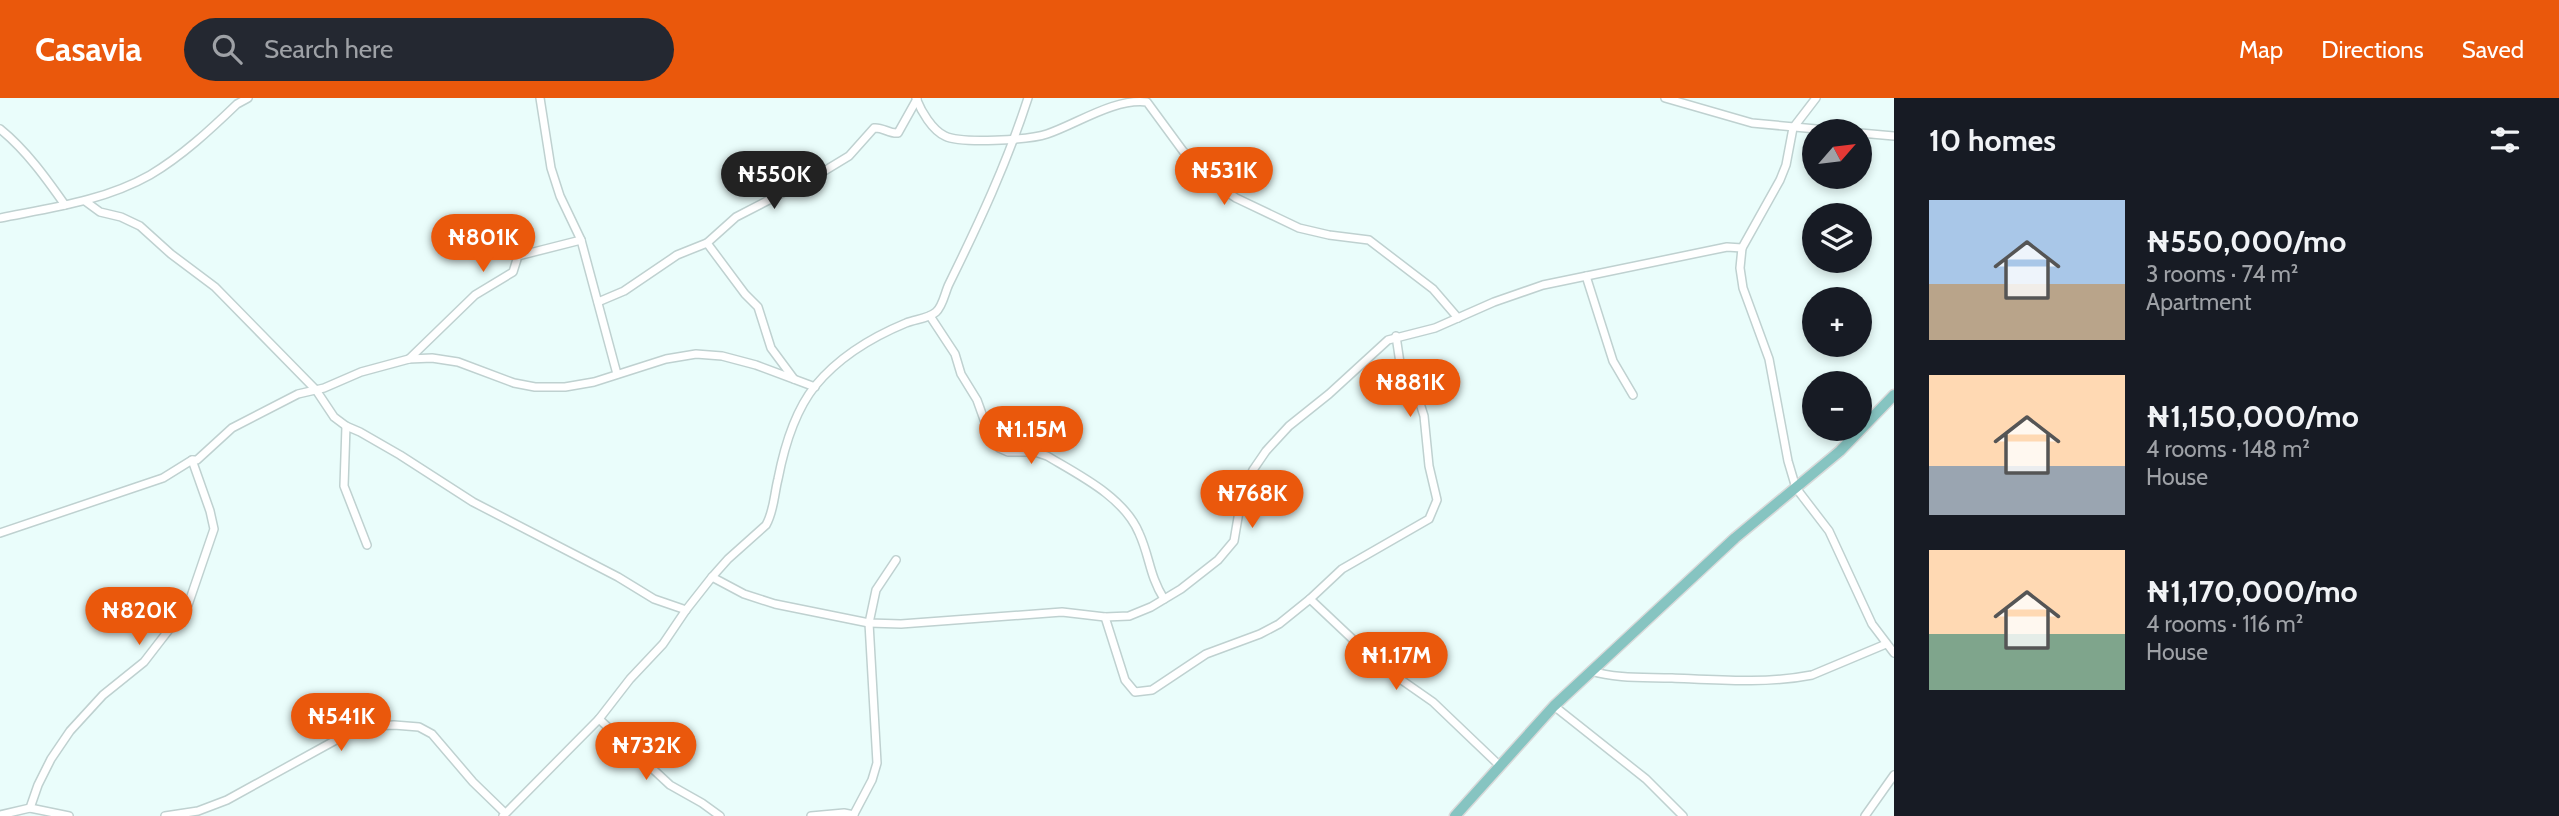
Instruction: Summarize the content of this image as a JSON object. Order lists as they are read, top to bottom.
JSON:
{
  "north": "top right",
  "page": {
    "header": "Casavia",
    "search": "Search here",
    "nav": ["Map", "Directions", "Saved"],
    "heading": "10 homes",
    "map_buttons": ["+", "−"],
    "price": [
      "₦531K",
      "₦550K",
      "₦801K",
      "₦881K",
      "₦1.15M",
      "₦768K",
      "₦820K",
      "₦1.17M",
      "₦541K",
      "₦732K"
    ],
    "list": [
      {
        "name": "₦550,000/mo",
        "note": "3 rooms · 74 m² · Apartment"
      },
      {
        "name": "₦1,150,000/mo",
        "note": "4 rooms · 148 m² · House"
      },
      {
        "name": "₦1,170,000/mo",
        "note": "4 rooms · 116 m² · House"
      }
    ]
  }
}
